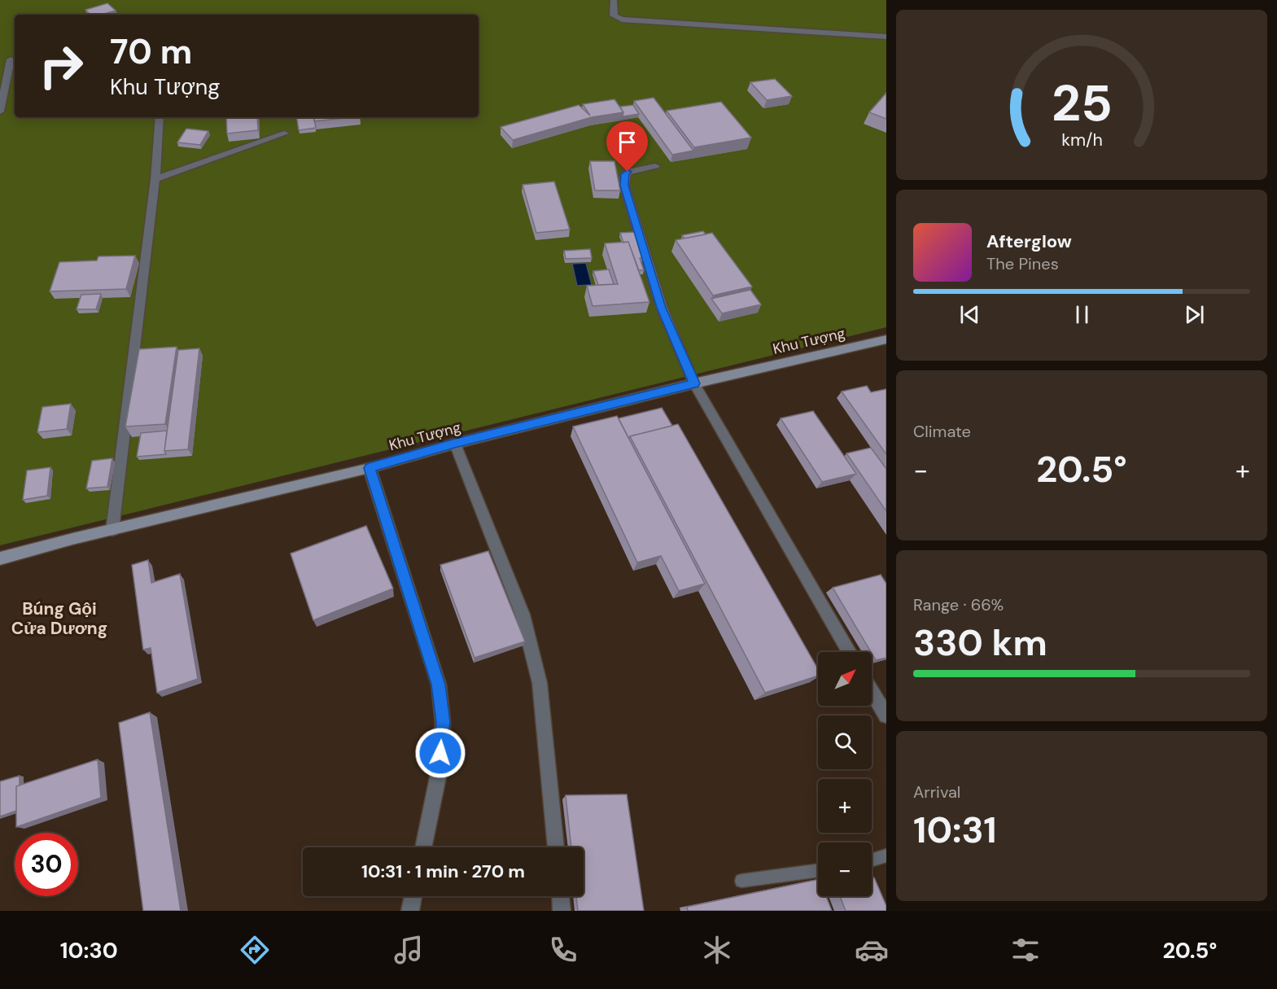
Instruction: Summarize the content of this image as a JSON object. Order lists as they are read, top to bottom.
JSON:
{
  "streets": {
    "street": ["Khu Tượng"]
  },
  "districts": ["Búng Gội Cửa Dương"],
  "north": "top right",
  "page": {
    "turn": ["70 m", "Khu Tượng"],
    "song": ["Afterglow", "The Pines"],
    "tile": [
      "Climate",
      ["Range · 66%", "330 km"],
      ["Arrival", "10:31"]
    ],
    "heat": ["−", "20.5°", "+"],
    "map_buttons": ["+", "−"],
    "limit": "30",
    "trip": "10:31 · 1 min · 270 m",
    "tabs": ["10:30", "20.5°"],
    "gauge": ["25", "km/h"]
  }
}
